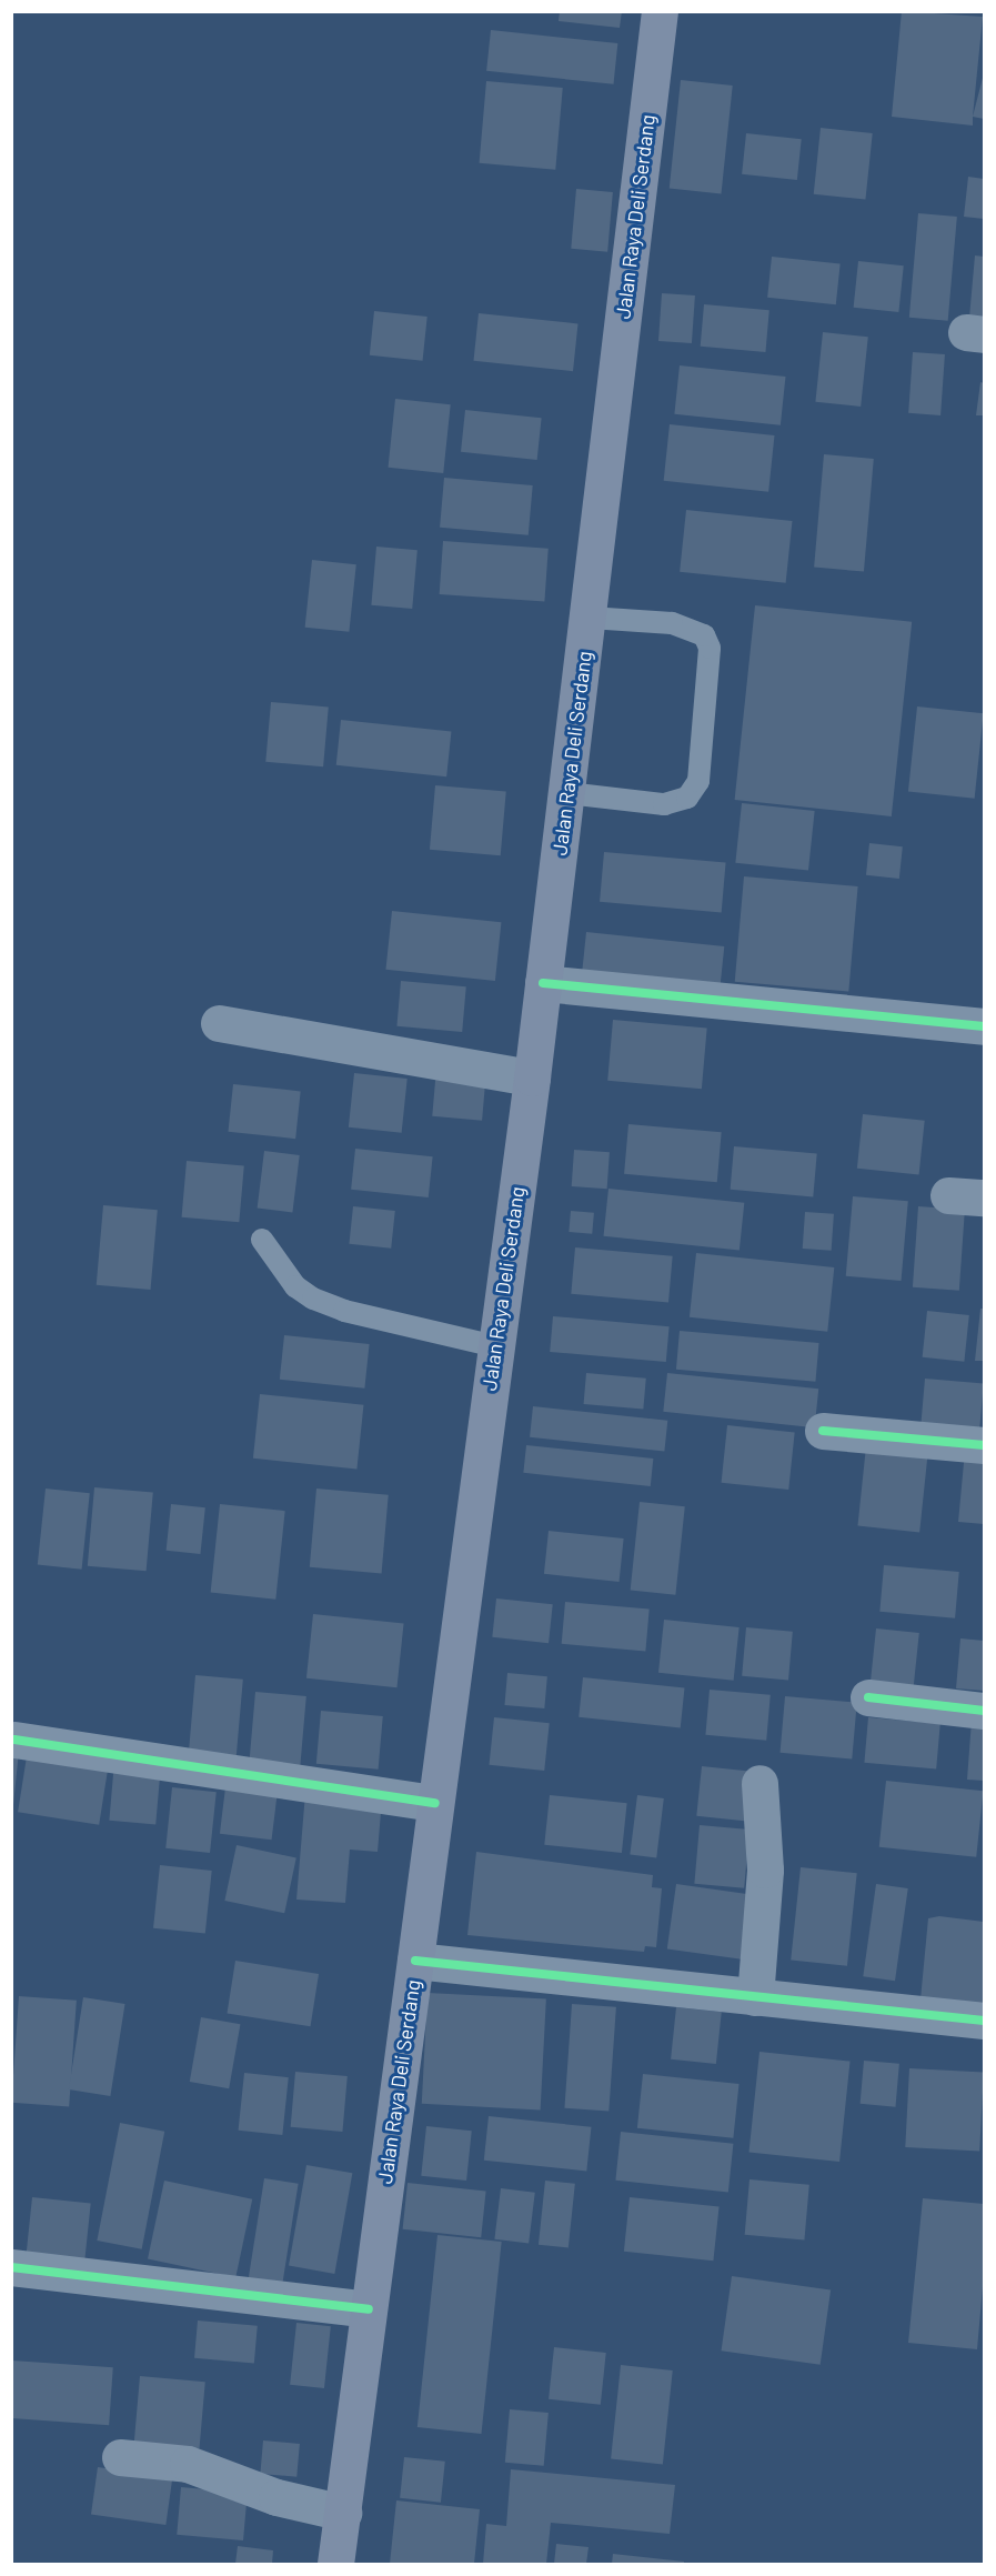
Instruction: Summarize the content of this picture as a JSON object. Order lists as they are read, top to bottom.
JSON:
{
  "streets": {
    "main road": ["Jalan Raya Deli Serdang"]
  }
}
